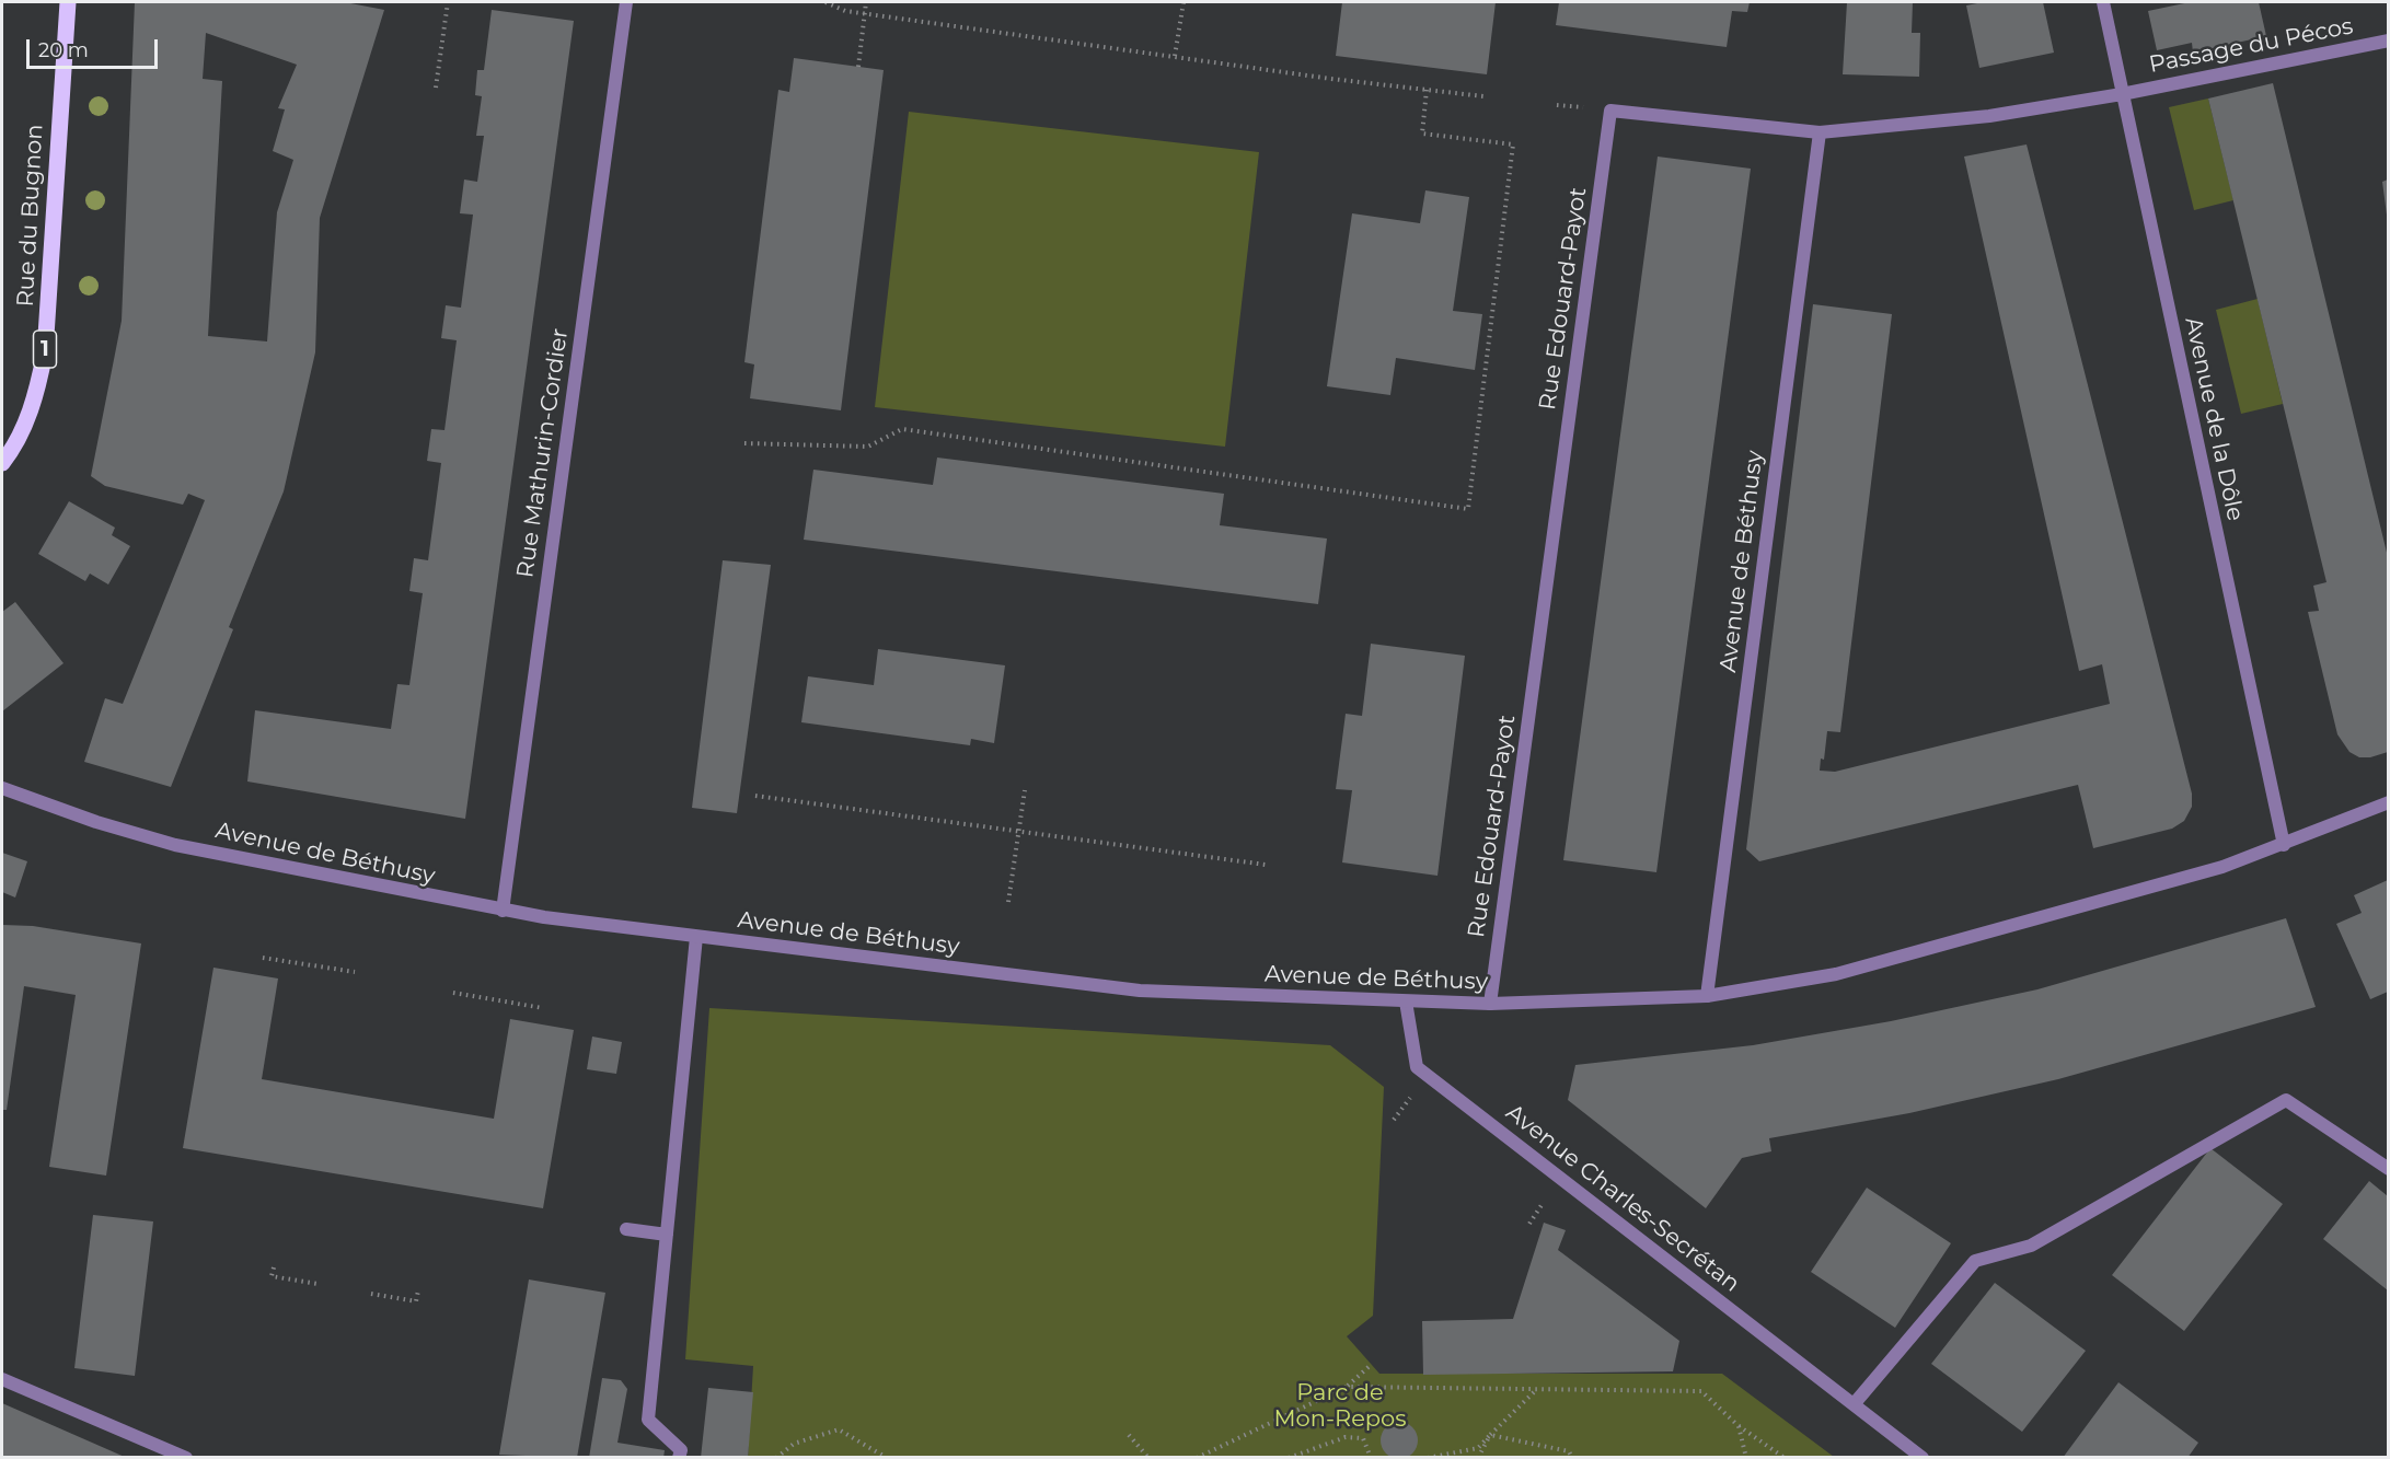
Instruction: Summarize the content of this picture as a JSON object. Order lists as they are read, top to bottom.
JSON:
{
  "streets": {
    "main road": ["Rue du Bugnon", "1"],
    "street": [
      "Passage du Pécos",
      "Rue Edouard-Payot",
      "Avenue de la Dôle",
      "Rue Mathurin-Cordier",
      "Avenue de Béthusy",
      "Avenue Charles-Secrétan"
    ]
  },
  "crossings": [
    ["Passage du Pécos", "Rue Edouard-Payot"],
    ["Passage du Pécos", "Avenue de la Dôle"],
    ["Rue Edouard-Payot", "Avenue de la Dôle"],
    ["Rue Edouard-Payot", "Avenue de Béthusy"],
    ["Avenue de la Dôle", "Avenue de Béthusy"],
    ["Rue Mathurin-Cordier", "Avenue de Béthusy"],
    ["Avenue de Béthusy", "Avenue Charles-Secrétan"]
  ],
  "parks": ["Parc de Mon-Repos"],
  "scale_bar": "20 m"
}
